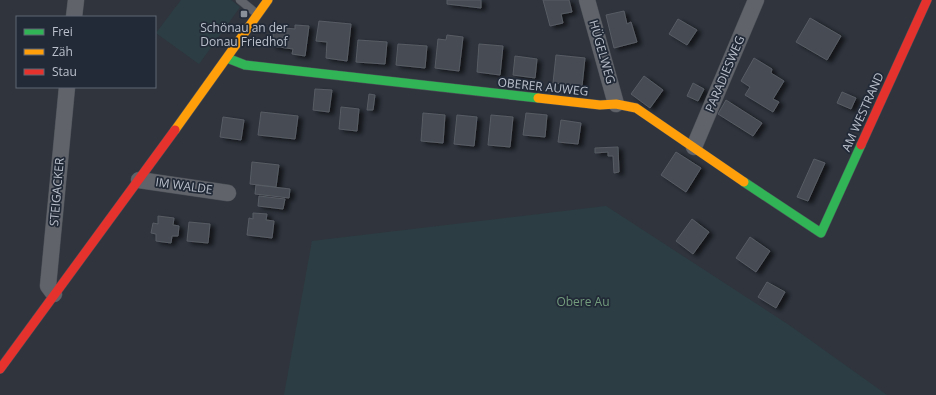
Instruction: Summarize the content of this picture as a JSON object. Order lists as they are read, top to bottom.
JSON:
{
  "streets": {
    "street": [
      "HÜGELWEG",
      "PARADIESWEG",
      "OBERER AUWEG",
      "AM WESTRAND",
      "IM WALDE",
      "STEIGACKER"
    ]
  },
  "crossings": [
    ["HÜGELWEG", "OBERER AUWEG"],
    ["PARADIESWEG", "OBERER AUWEG"],
    ["OBERER AUWEG", "AM WESTRAND"]
  ],
  "parks": ["Obere Au"],
  "places": {
    "transit": ["Schönau an der Donau Friedhof"]
  },
  "legend": ["Frei", "Zäh", "Stau"]
}
